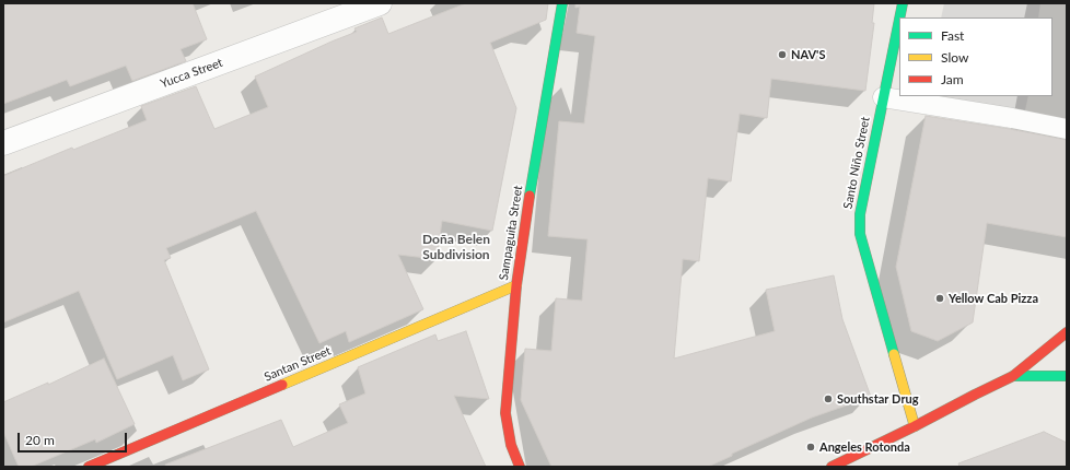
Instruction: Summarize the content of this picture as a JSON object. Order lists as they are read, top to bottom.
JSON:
{
  "streets": {
    "street": [
      "Yucca Street",
      "Santo Niño Street",
      "Sampaguita Street",
      "Santan Street"
    ]
  },
  "crossings": [
    ["Sampaguita Street", "Santan Street"]
  ],
  "districts": ["Doña Belen Subdivision"],
  "places": [
    "NAV'S",
    "Yellow Cab Pizza",
    "Southstar Drug",
    "Angeles Rotonda"
  ],
  "legend": ["Fast", "Slow", "Jam"],
  "scale_bar": "20 m"
}
